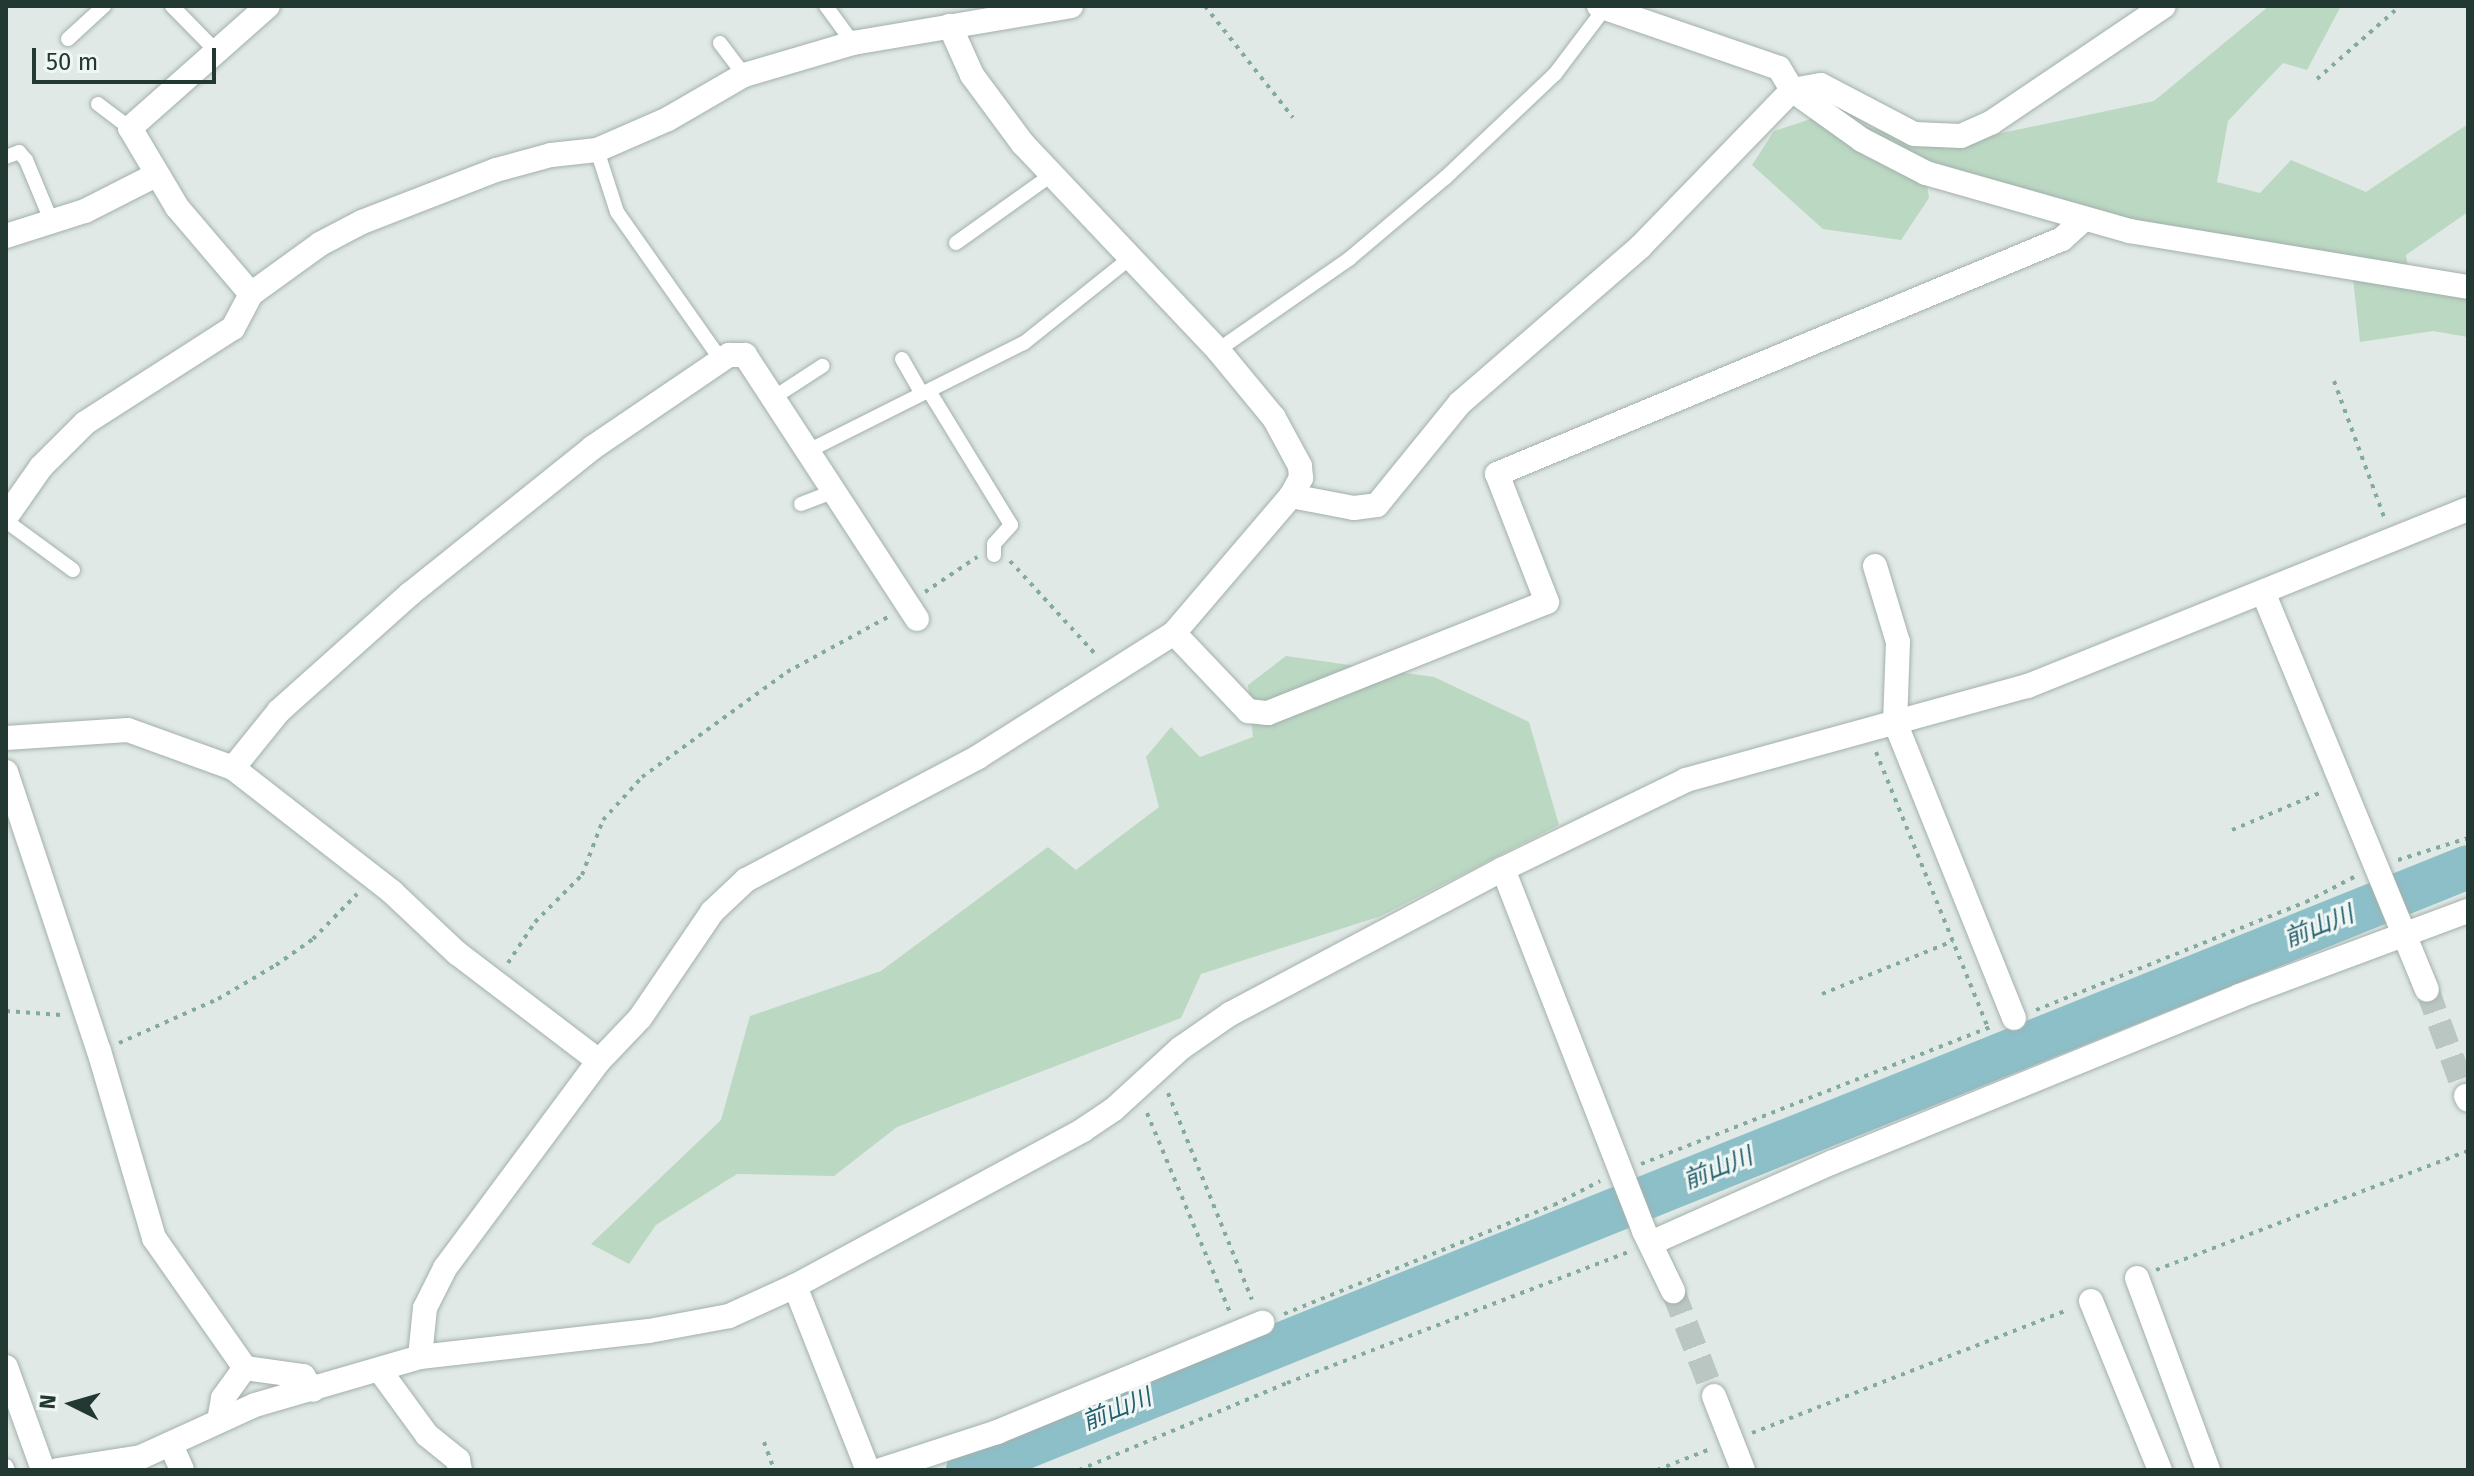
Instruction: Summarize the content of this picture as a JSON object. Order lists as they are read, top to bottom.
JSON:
{
  "water": ["前山川"],
  "scale_bar": "50 m",
  "north": "left"
}
